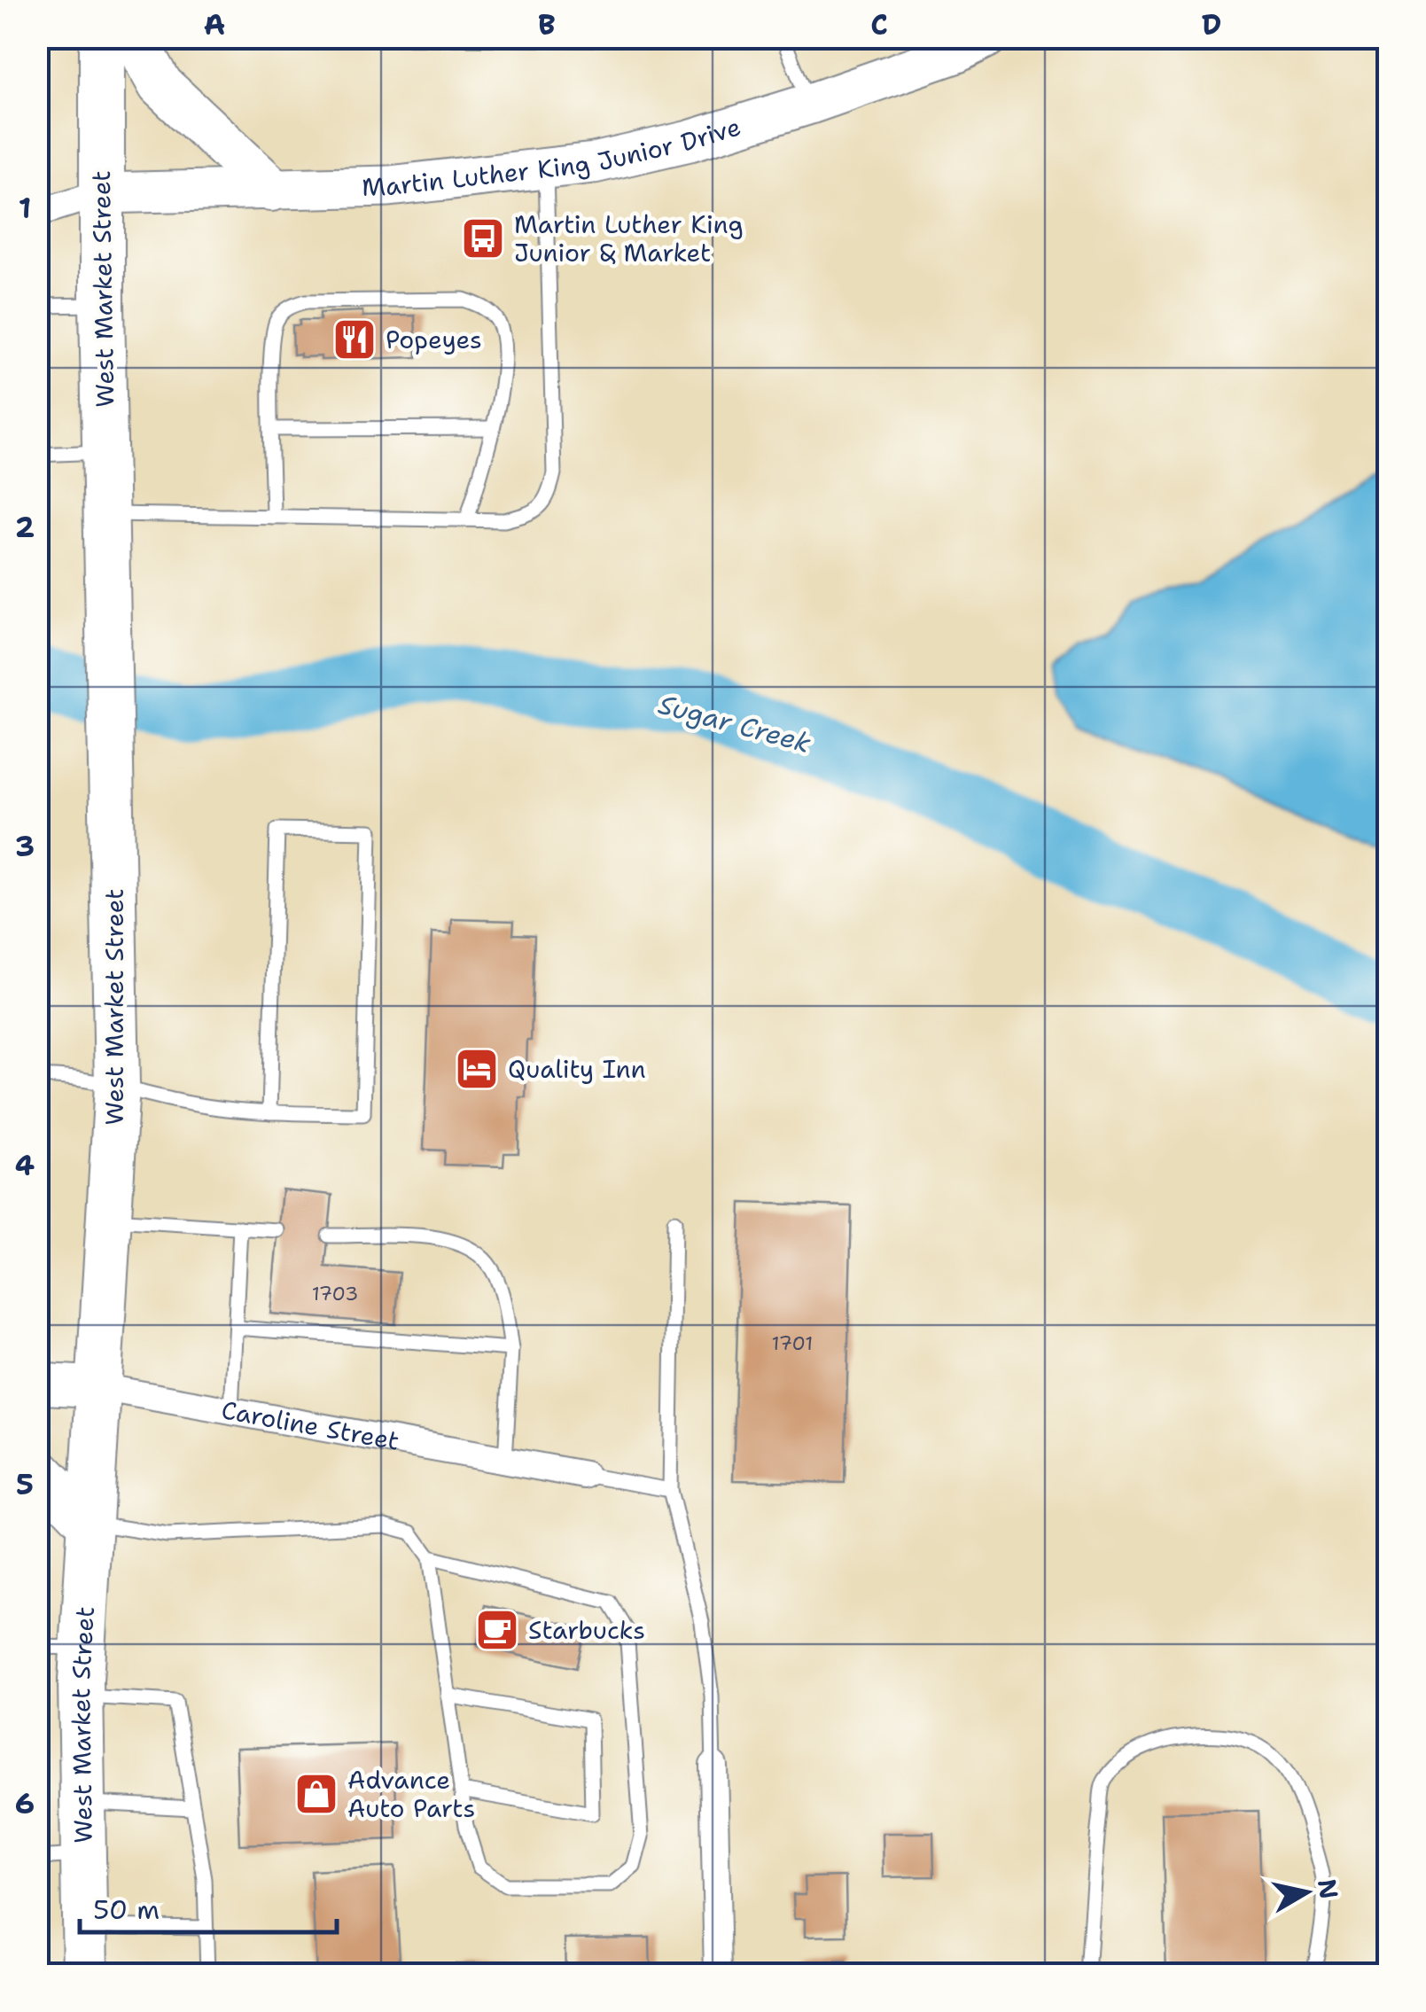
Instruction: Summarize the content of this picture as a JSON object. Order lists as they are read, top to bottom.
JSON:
{
  "streets": {
    "main road": ["Martin Luther King Junior Drive", "West Market Street", "Caroline Street"]
  },
  "crossings": [
    ["Martin Luther King Junior Drive", "West Market Street"],
    ["West Market Street", "Caroline Street"]
  ],
  "water": ["Sugar Creek"],
  "places": {
    "bus stop": ["Martin Luther King Junior & Market"],
    "restaurant": ["Popeyes"],
    "hotel": ["Quality Inn"],
    "cafe": ["Starbucks"],
    "shop": ["Advance Auto Parts"]
  },
  "house_numbers": ["1703", "1701"],
  "scale_bar": "50 m",
  "north": "right",
  "grid": {
    "columns": [
      "A",
      "B",
      "C",
      "D"
    ],
    "rows": [
      "1",
      "2",
      "3",
      "4",
      "5",
      "6"
    ]
  }
}
